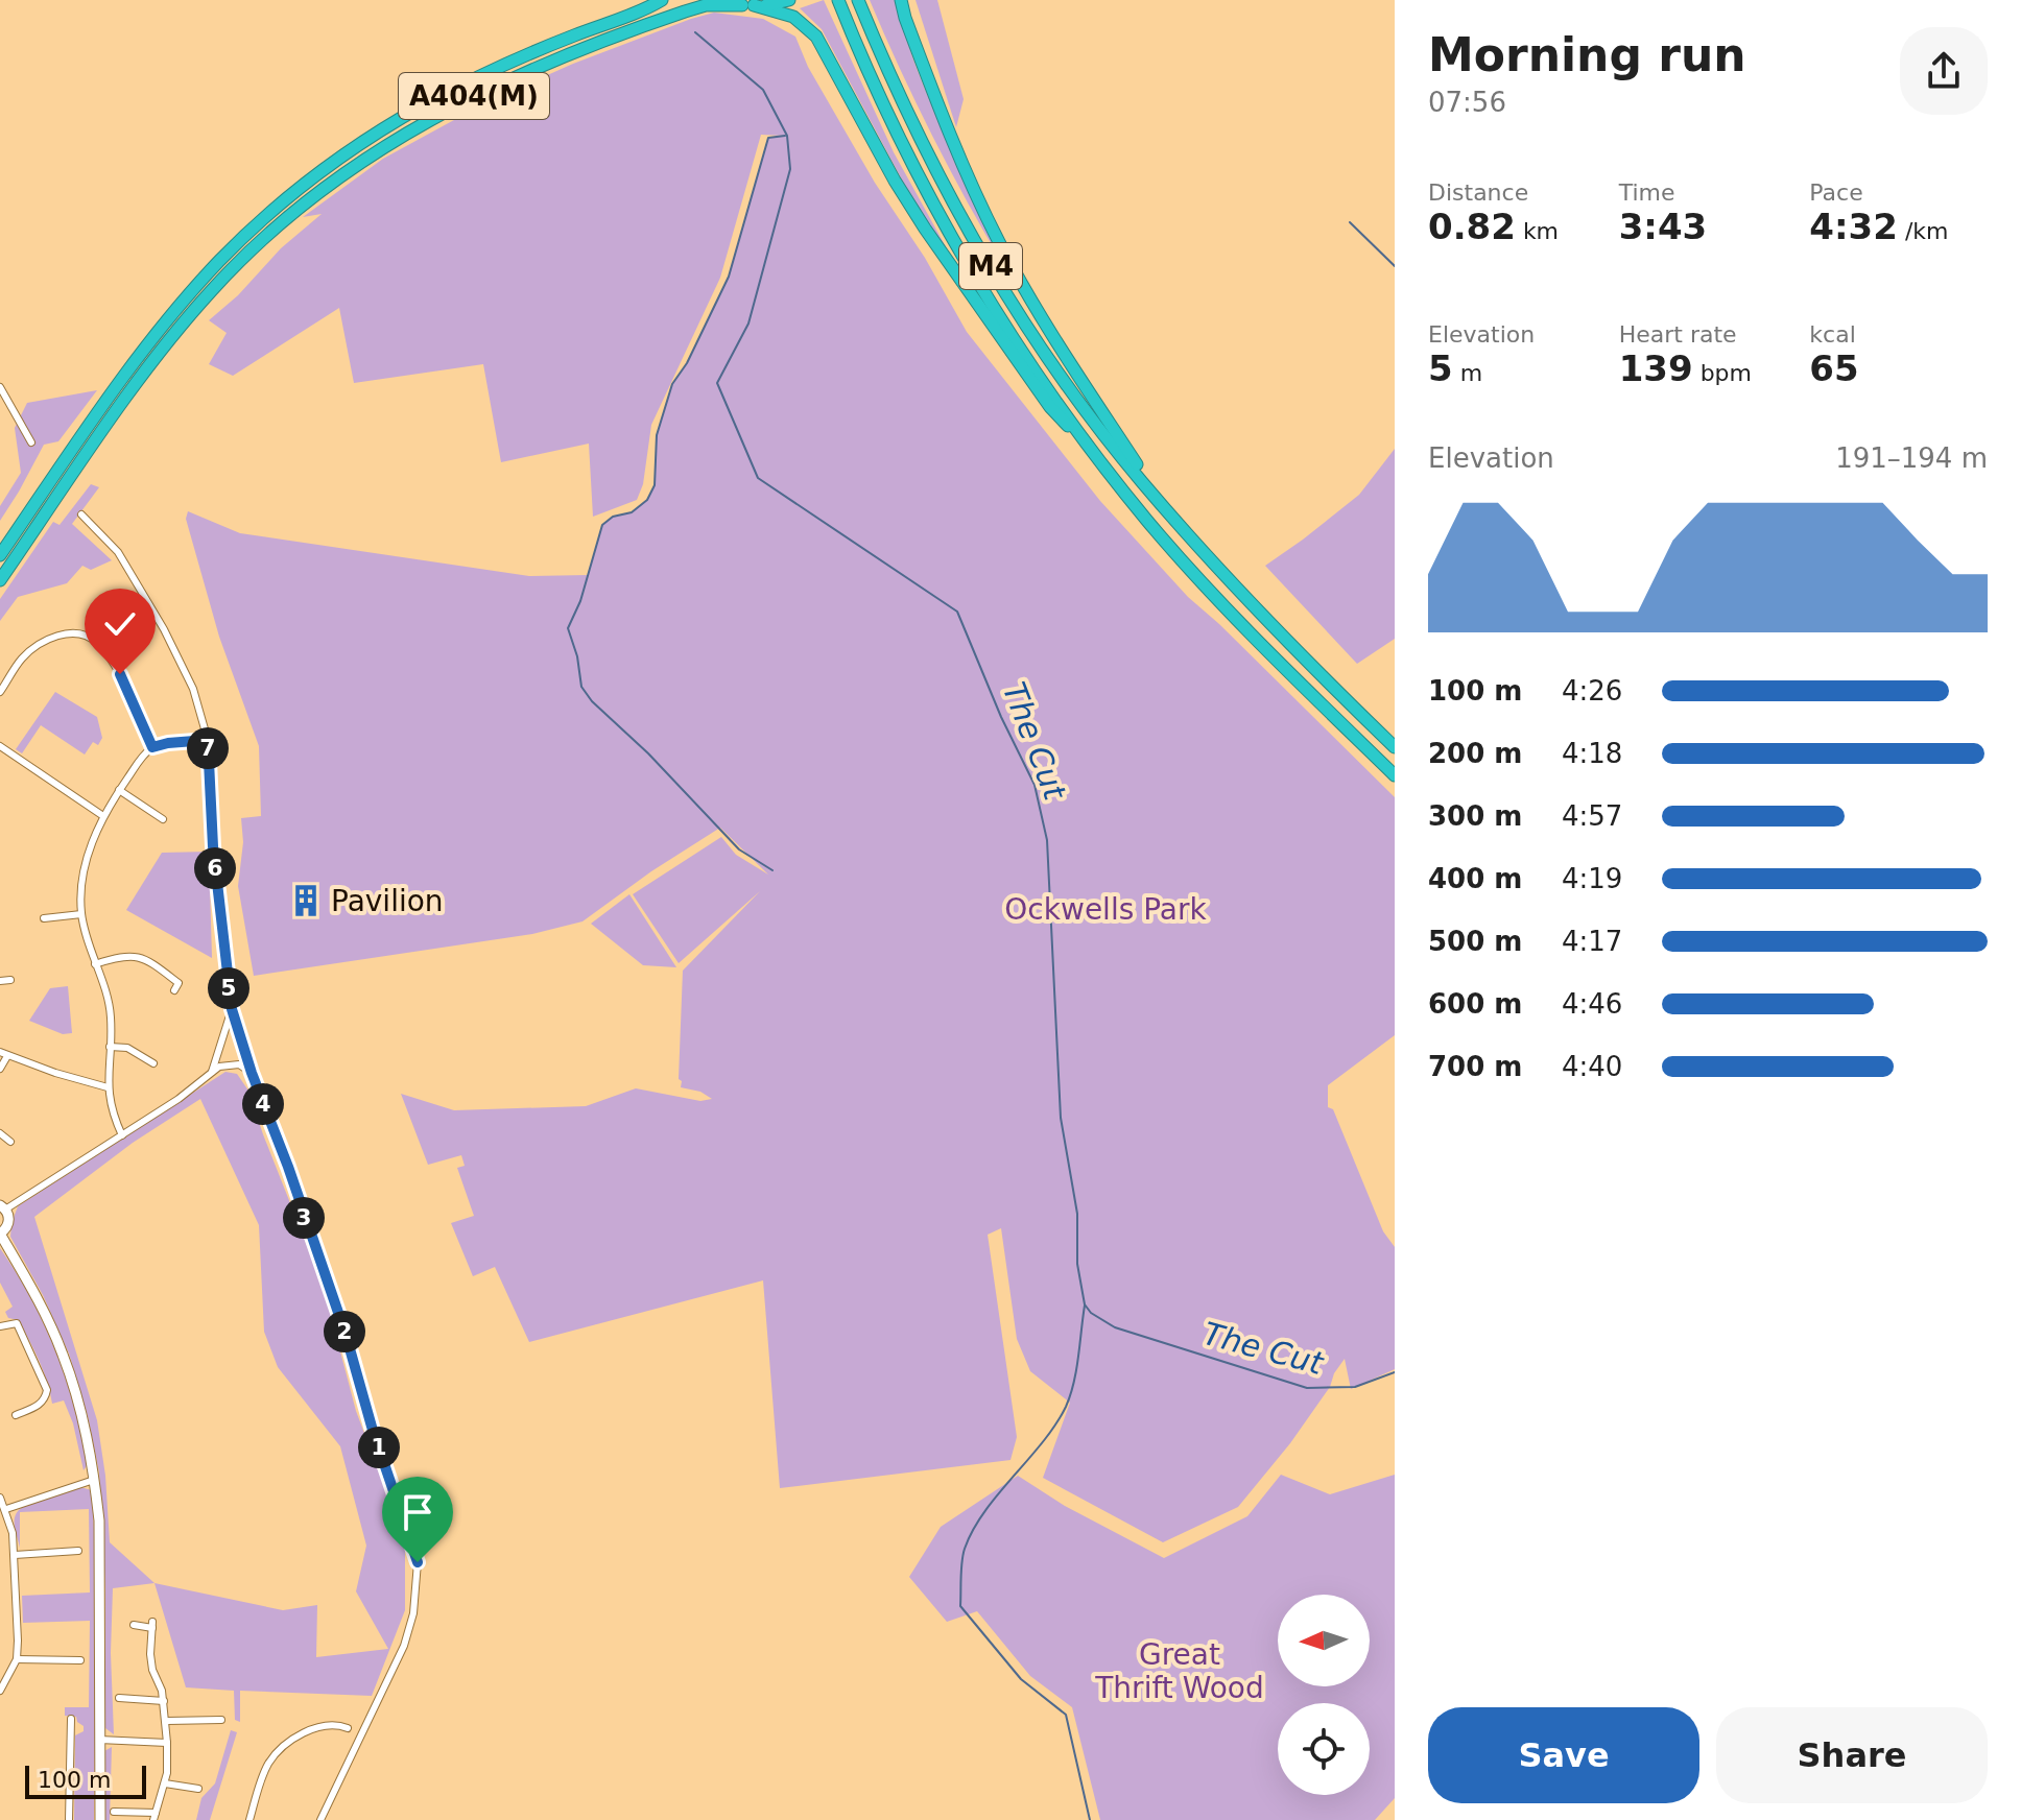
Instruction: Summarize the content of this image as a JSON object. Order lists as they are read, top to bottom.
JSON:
{
  "streets": {
    "highway": ["A404(M)", "M4"]
  },
  "crossings": [
    ["A404(M)", "M4"]
  ],
  "water": ["The Cut"],
  "parks": ["Ockwells Park", "Great Thrift Wood"],
  "places": {
    "building": ["Pavilion"]
  },
  "scale_bar": "100 m",
  "north": "left",
  "page": {
    "heading": ["Morning run", "07:56"],
    "stats": [
      ["Distance", "0.82 km"],
      ["Time", "3:43"],
      ["Pace", "4:32 /km"],
      ["Elevation", "5 m"],
      ["Heart rate", "139 bpm"],
      ["kcal", "65"]
    ],
    "chart": ["Elevation", "191–194 m"],
    "list": [
      {
        "name": "100 m",
        "note": "4:26"
      },
      {
        "name": "200 m",
        "note": "4:18"
      },
      {
        "name": "300 m",
        "note": "4:57"
      },
      {
        "name": "400 m",
        "note": "4:19"
      },
      {
        "name": "500 m",
        "note": "4:17"
      },
      {
        "name": "600 m",
        "note": "4:46"
      },
      {
        "name": "700 m",
        "note": "4:40"
      }
    ],
    "pins": [
      "7",
      "6",
      "5",
      "4",
      "3",
      "2",
      "1"
    ],
    "buttons": ["Save", "Share"],
    "scale": "100 m"
  }
}
